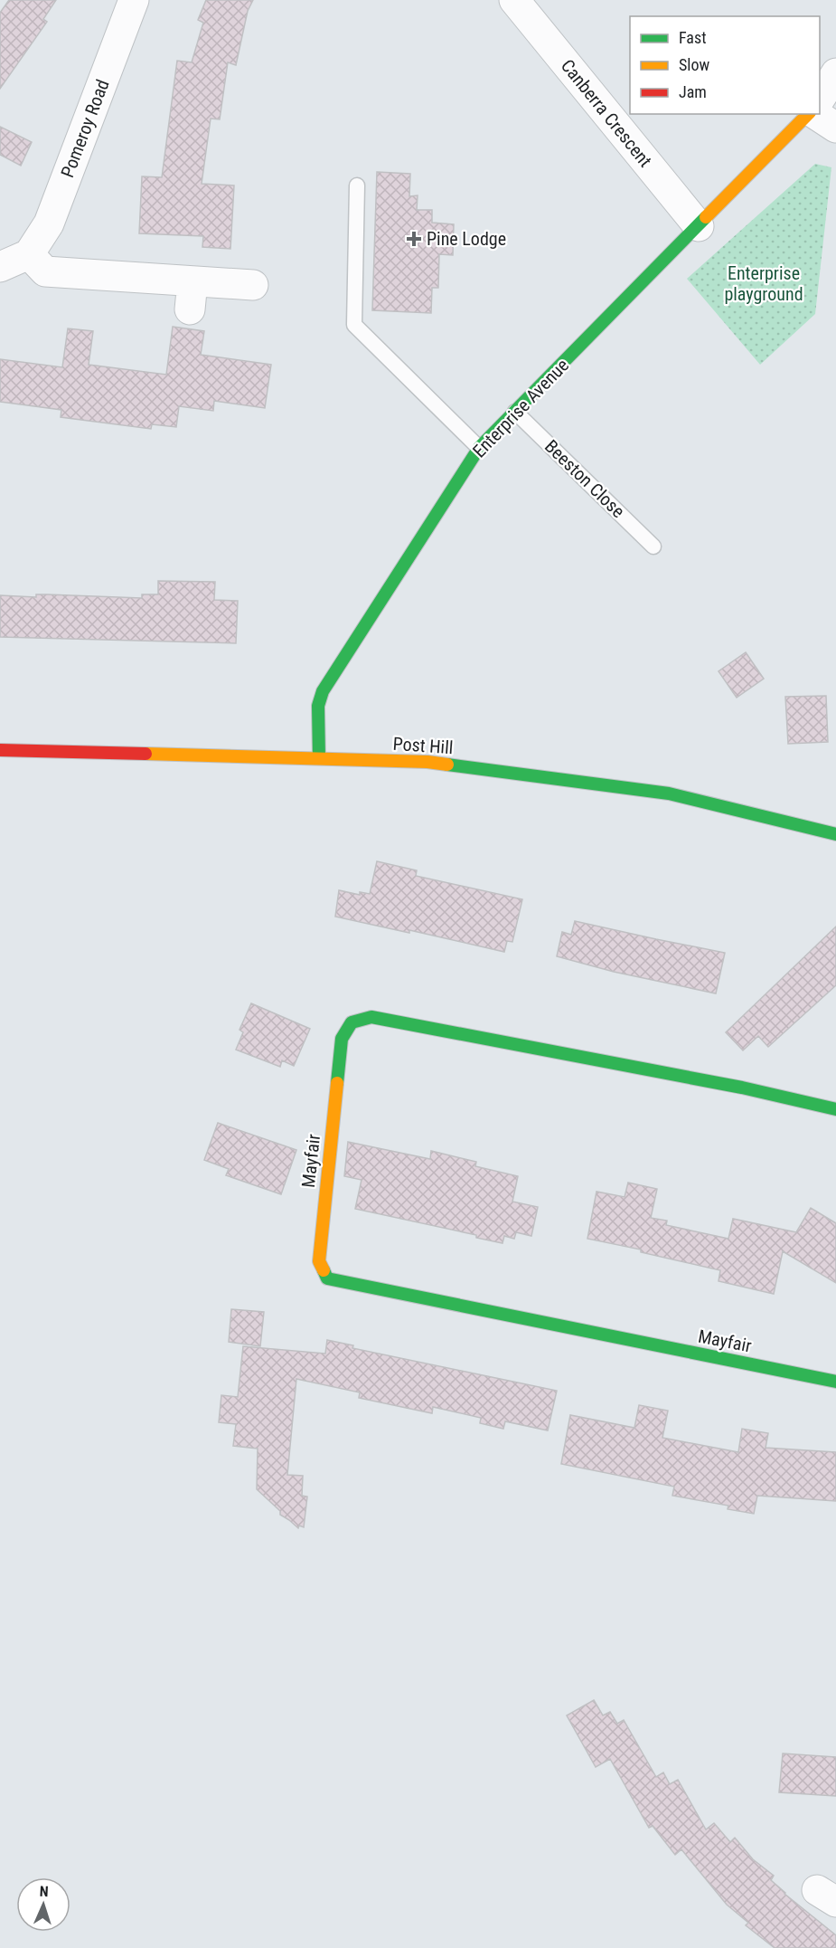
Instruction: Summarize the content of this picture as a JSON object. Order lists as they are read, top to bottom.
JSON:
{
  "streets": {
    "street": [
      "Canberra Crescent",
      "Pomeroy Road",
      "Enterprise Avenue",
      "Post Hill",
      "Mayfair"
    ],
    "lane": ["Beeston Close"]
  },
  "crossings": [
    ["Canberra Crescent", "Enterprise Avenue"],
    ["Enterprise Avenue", "Beeston Close"],
    ["Enterprise Avenue", "Post Hill"]
  ],
  "parks": ["Enterprise playground"],
  "places": {
    "health": ["Pine Lodge"]
  },
  "legend": ["Fast", "Slow", "Jam"],
  "north": "top"
}
